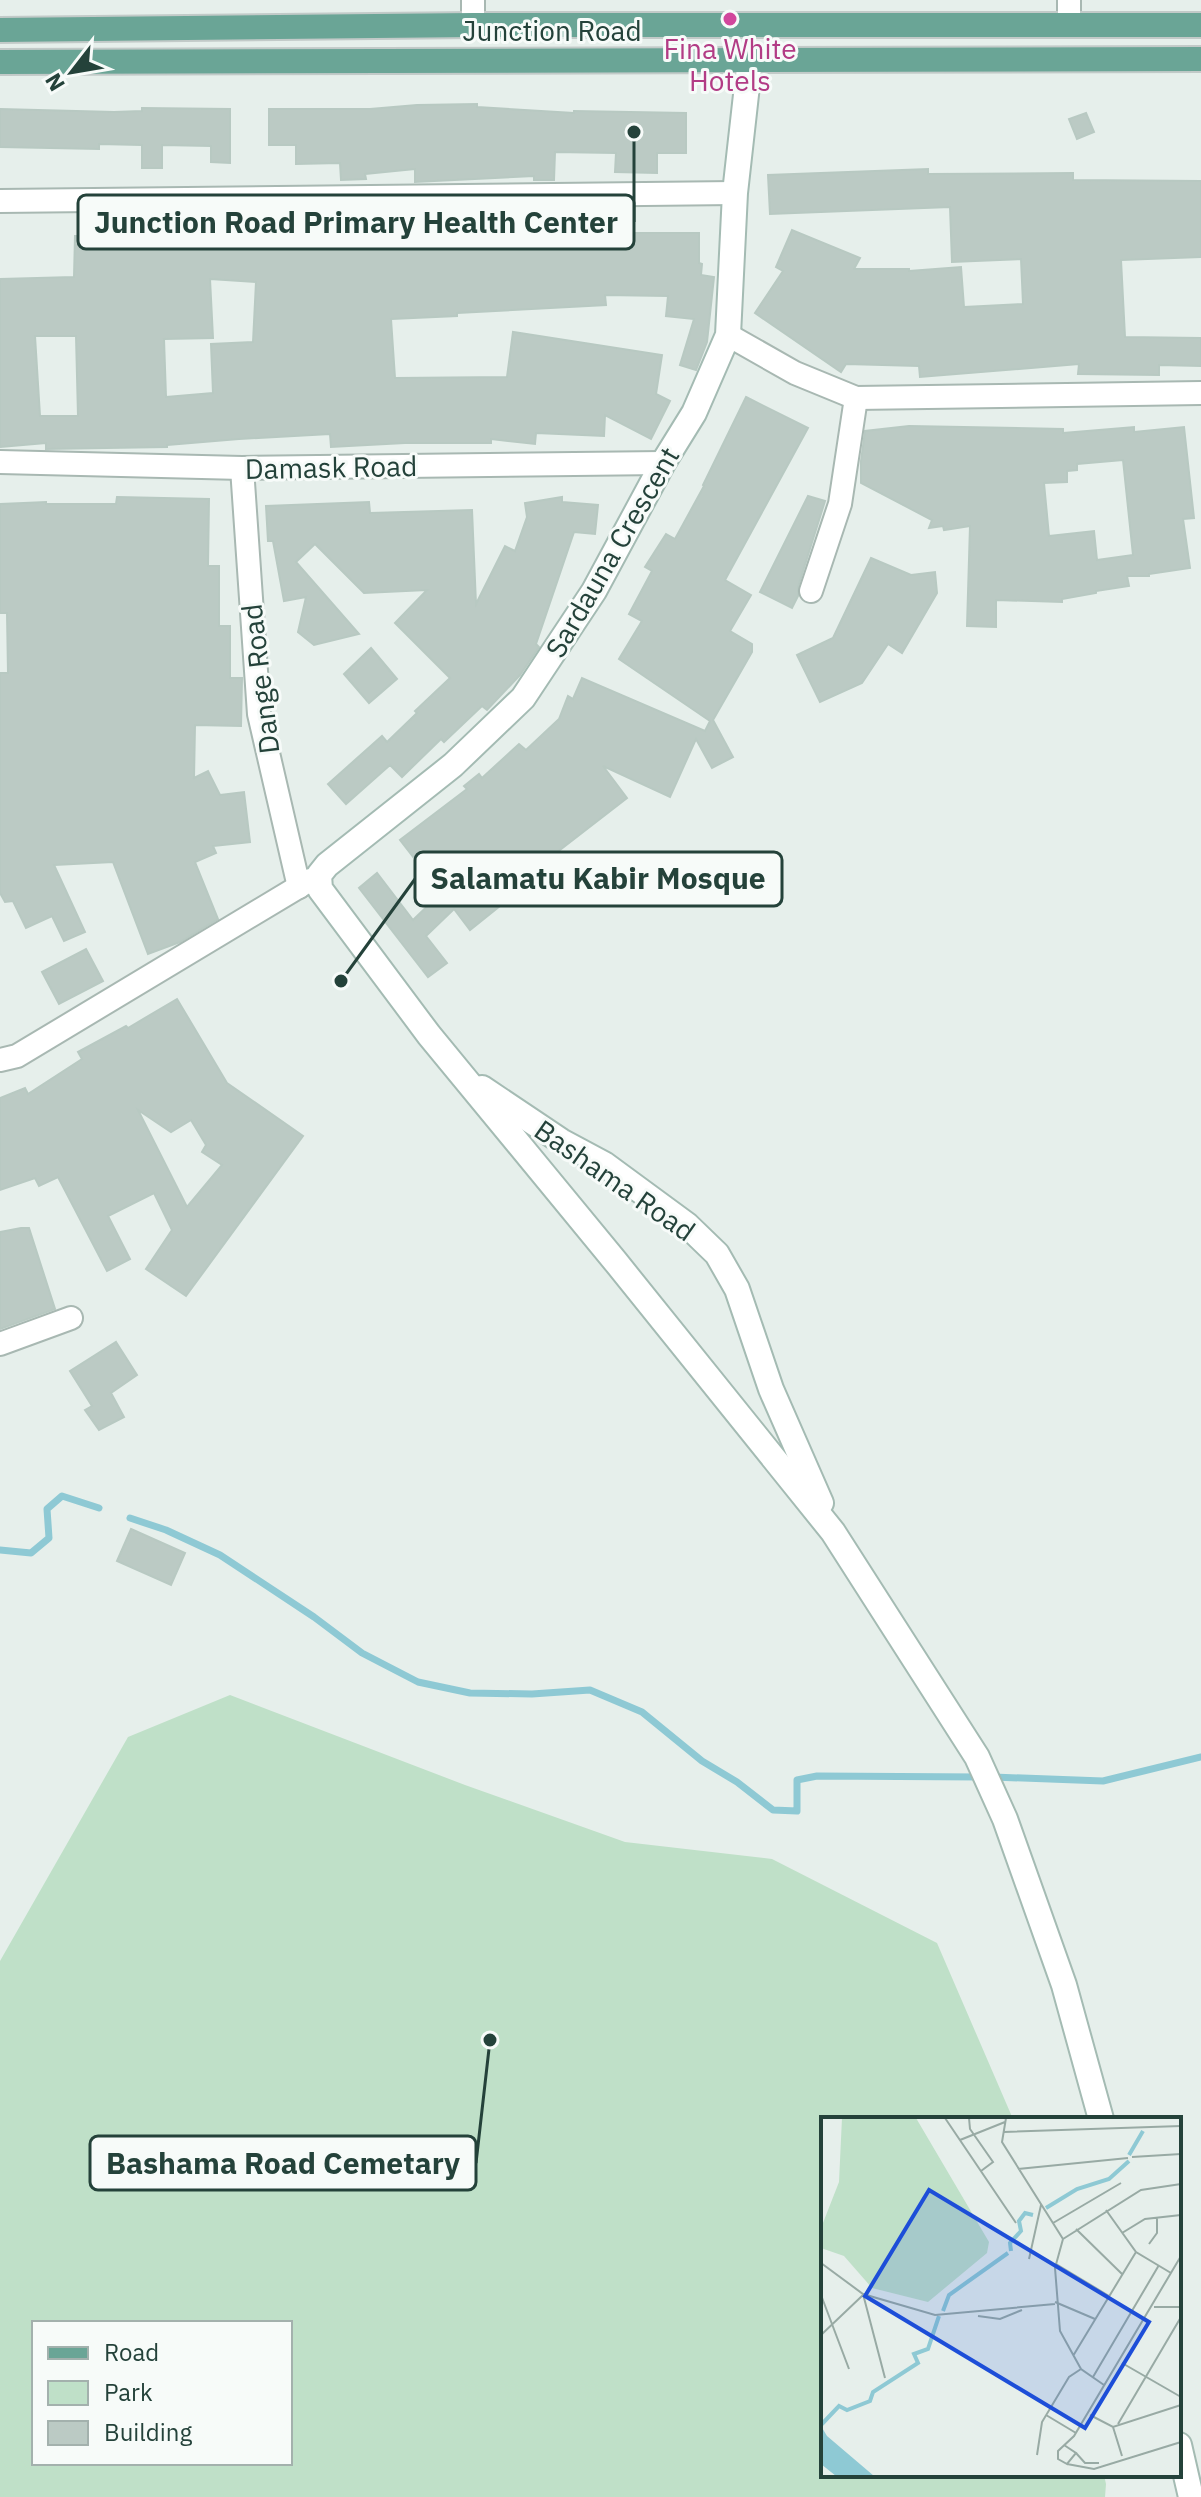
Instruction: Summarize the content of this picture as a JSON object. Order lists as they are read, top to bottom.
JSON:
{
  "streets": {
    "main road": ["Junction Road"],
    "street": [
      "Damask Road",
      "Sardauna Crescent",
      "Dange Road",
      "Bashama Road"
    ]
  },
  "crossings": [
    ["Junction Road", "Sardauna Crescent"],
    ["Damask Road", "Sardauna Crescent"],
    ["Damask Road", "Dange Road"],
    ["Sardauna Crescent", "Dange Road"],
    ["Sardauna Crescent", "Bashama Road"],
    ["Dange Road", "Bashama Road"]
  ],
  "places": [
    "Fina White Hotels",
    "Junction Road Primary Health Center",
    "Salamatu Kabir Mosque",
    "Bashama Road Cemetary"
  ],
  "legend": ["Road", "Park", "Building"],
  "north": "bottom left"
}
